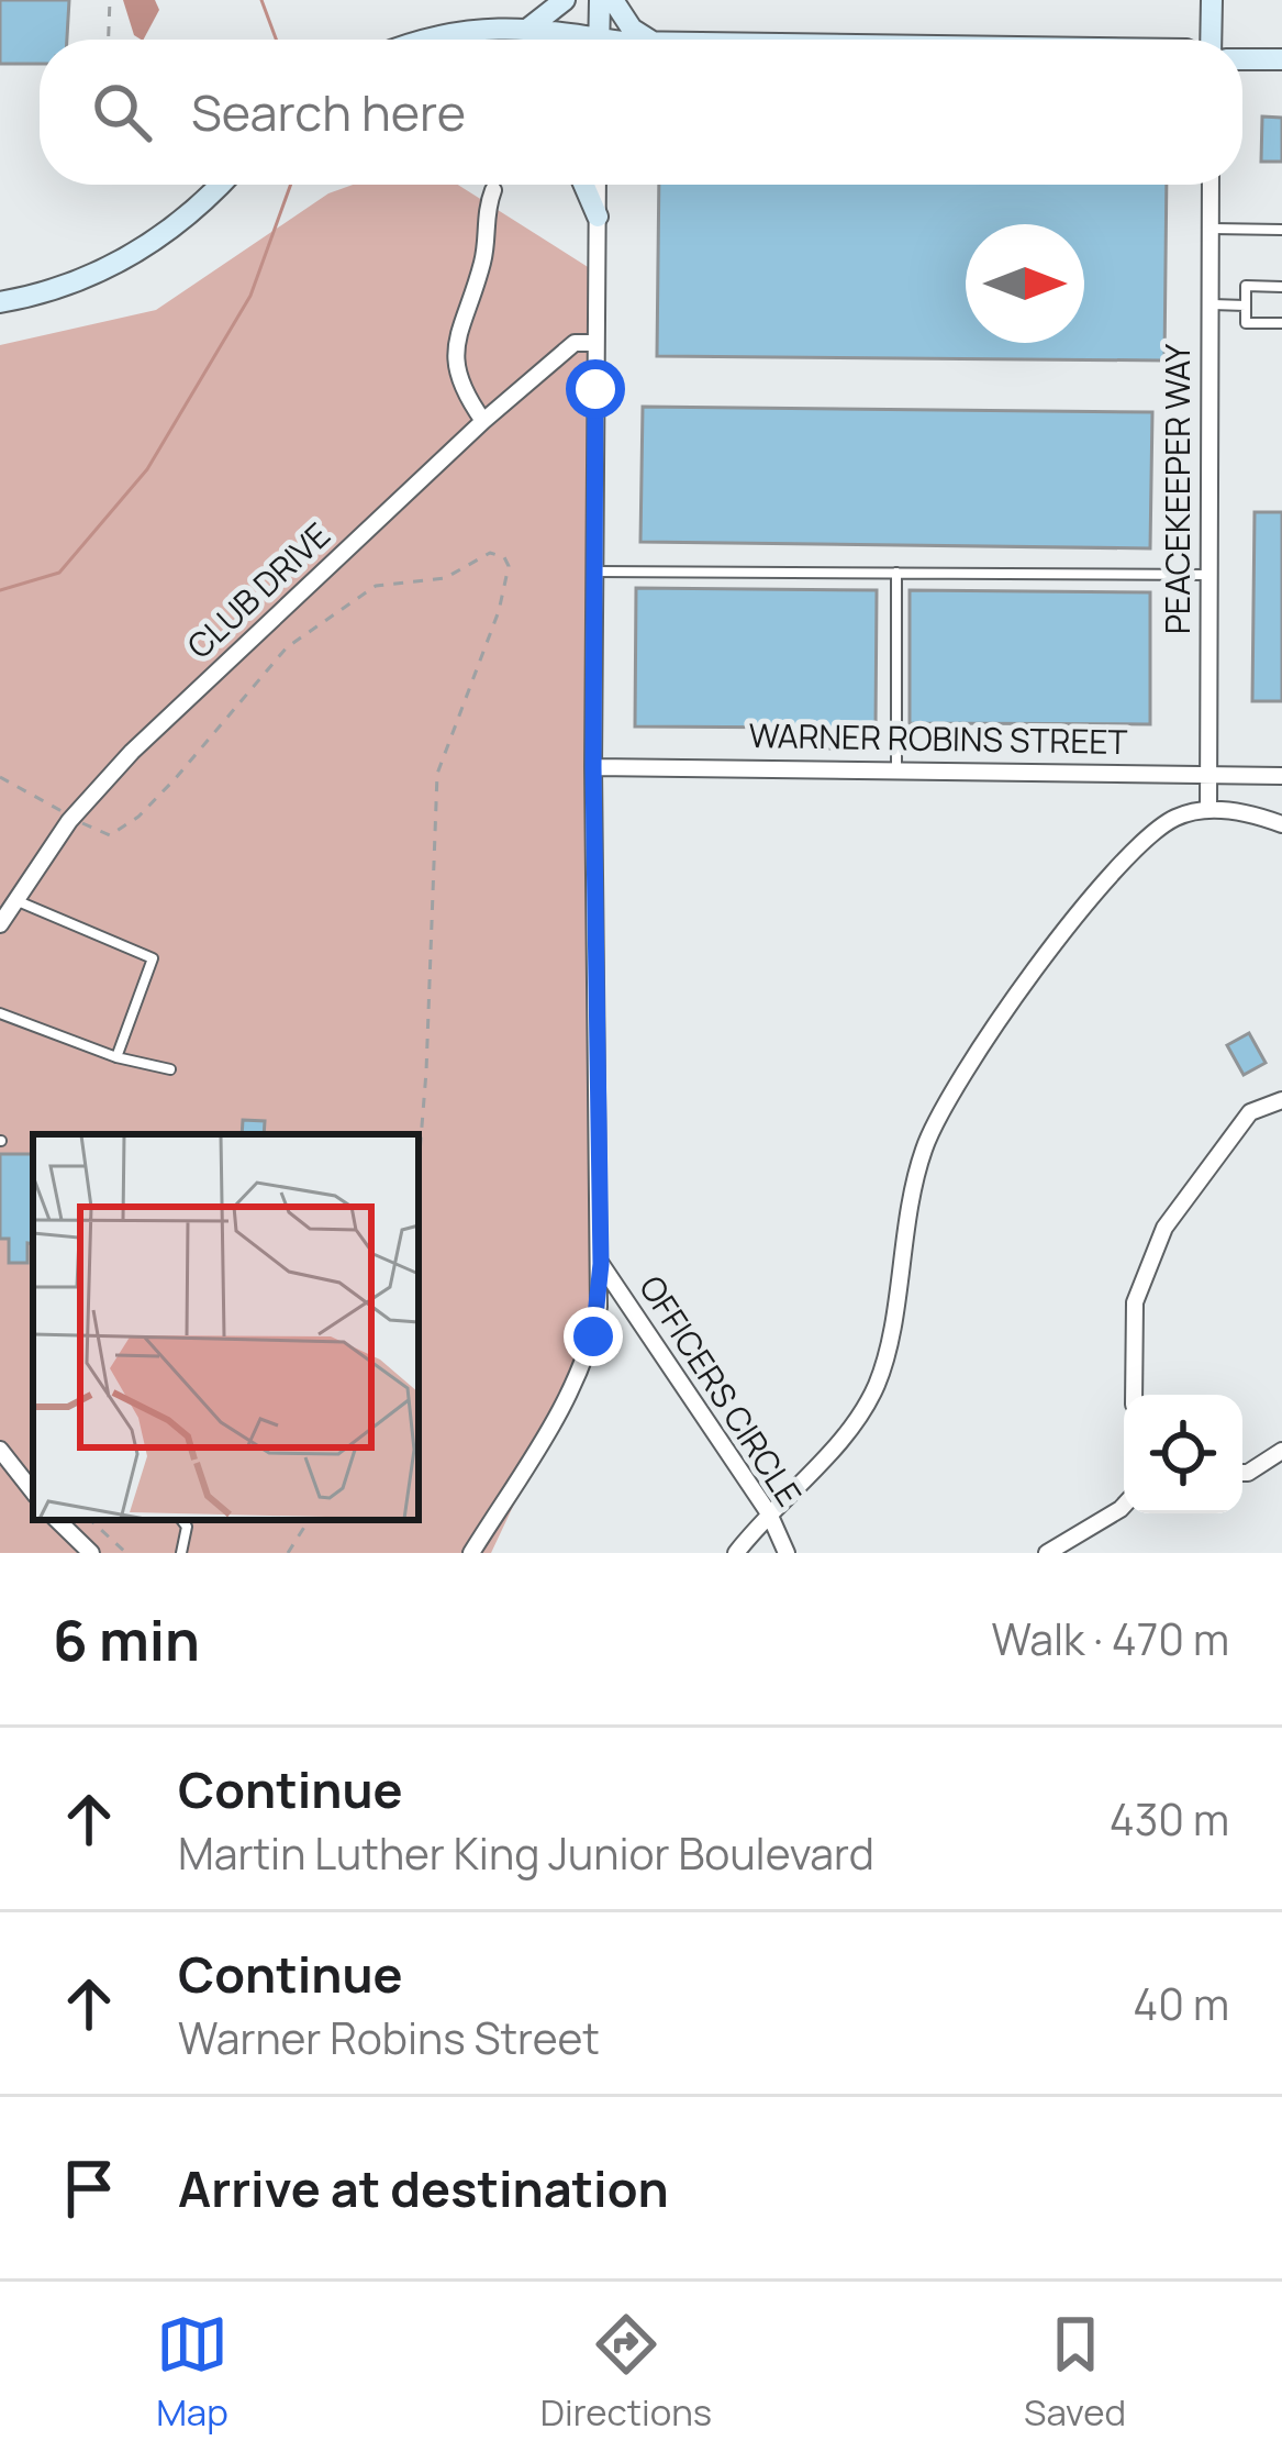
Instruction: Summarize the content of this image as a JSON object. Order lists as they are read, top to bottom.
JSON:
{
  "streets": {
    "street": [
      "PEACEKEEPER WAY",
      "CLUB DRIVE",
      "WARNER ROBINS STREET",
      "OFFICERS CIRCLE"
    ]
  },
  "crossings": [
    ["PEACEKEEPER WAY", "WARNER ROBINS STREET"]
  ],
  "north": "right",
  "page": {
    "search": "Search here",
    "heading": ["6 min", "Walk · 470 m"],
    "list": [
      ["Continue", "Martin Luther King Junior Boulevard", "430 m"],
      ["Continue", "Warner Robins Street", "40 m"],
      "Arrive at destination"
    ],
    "nav": ["Map", "Directions", "Saved"]
  }
}
